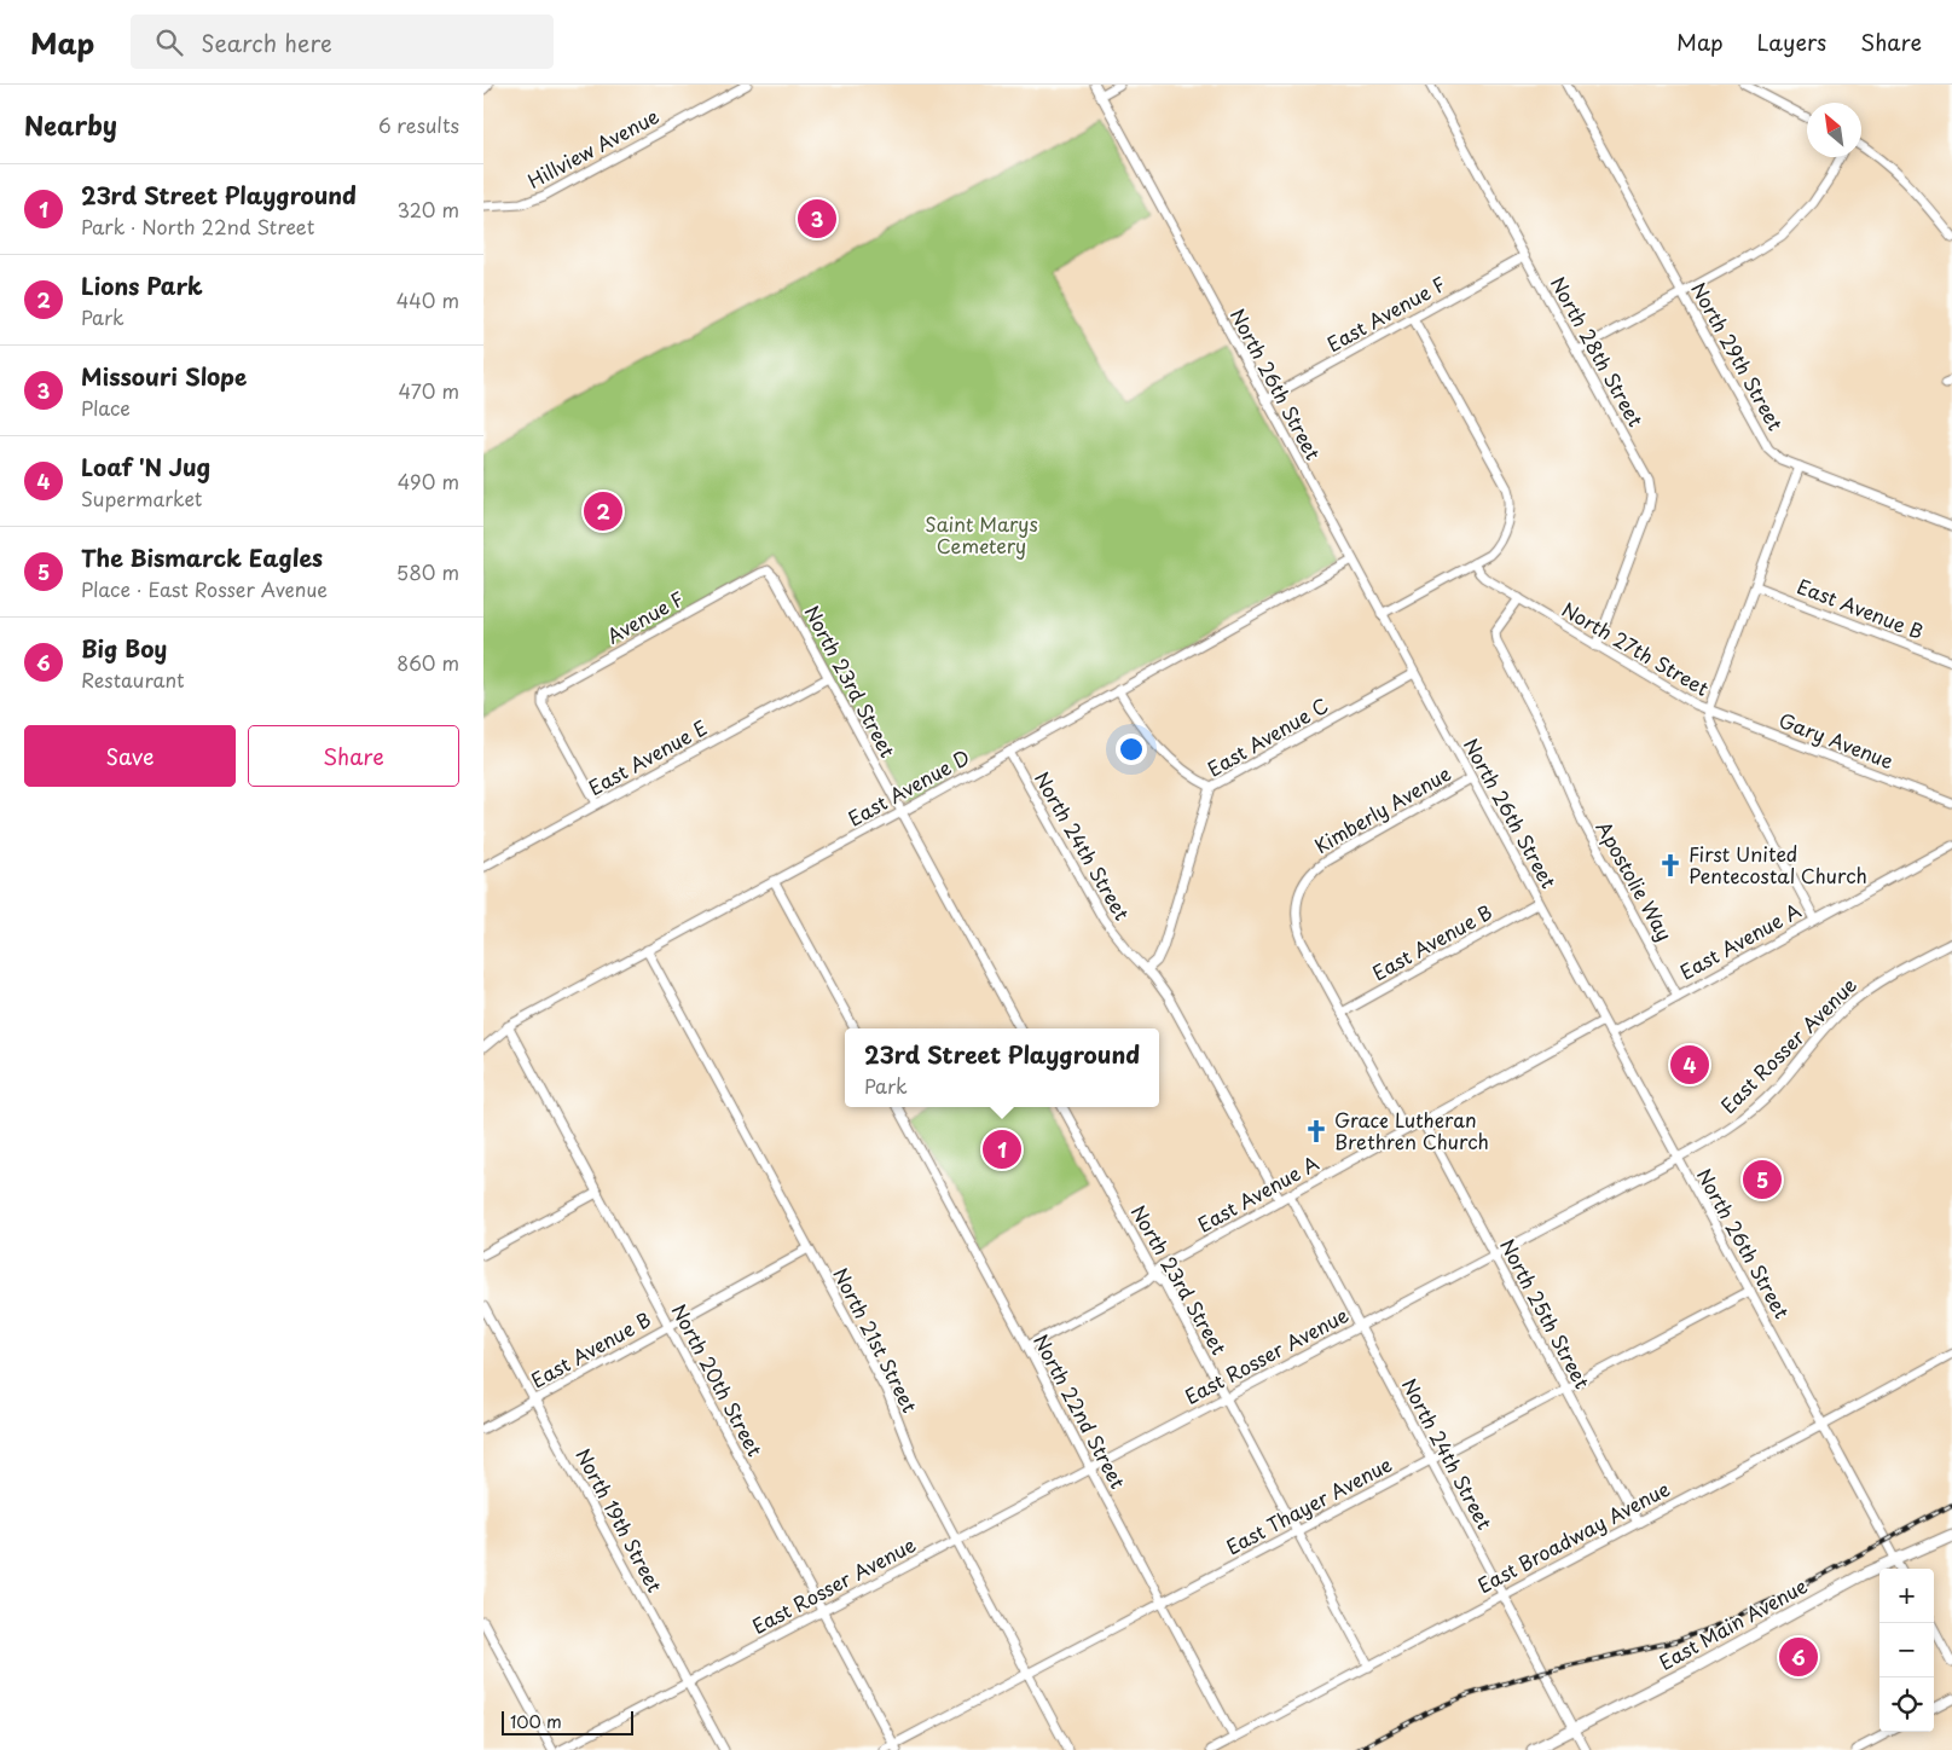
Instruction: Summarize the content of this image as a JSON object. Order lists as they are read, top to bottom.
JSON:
{
  "streets": {
    "main road": ["East Main Avenue"],
    "street": [
      "Hillview Avenue",
      "East Avenue F",
      "North 28th Street",
      "North 29th Street",
      "North 26th Street",
      "East Avenue B",
      "Avenue F",
      "North 27th Street",
      "North 23rd Street",
      "East Avenue C",
      "Gary Avenue",
      "East Avenue E",
      "East Avenue D",
      "Kimberly Avenue",
      "North 24th Street",
      "Apostolie Way",
      "East Avenue A",
      "East Rosser Avenue",
      "North 25th Street",
      "North 21st Street",
      "North 20th Street",
      "North 22nd Street",
      "East Thayer Avenue",
      "North 19th Street",
      "East Broadway Avenue"
    ]
  },
  "crossings": [
    ["East Avenue F", "North 28th Street"],
    ["East Avenue F", "North 26th Street"],
    ["North 28th Street", "North 27th Street"],
    ["North 26th Street", "East Avenue B"],
    ["North 26th Street", "East Avenue C"],
    ["North 26th Street", "East Avenue D"],
    ["North 26th Street", "Kimberly Avenue"],
    ["North 26th Street", "East Avenue A"],
    ["North 26th Street", "East Rosser Avenue"],
    ["North 26th Street", "East Thayer Avenue"],
    ["North 26th Street", "East Broadway Avenue"],
    ["North 26th Street", "East Main Avenue"],
    ["East Avenue B", "Kimberly Avenue"],
    ["East Avenue B", "North 21st Street"],
    ["East Avenue B", "North 20th Street"],
    ["East Avenue B", "North 19th Street"],
    ["Avenue F", "North 23rd Street"],
    ["Avenue F", "East Avenue E"],
    ["North 27th Street", "Gary Avenue"],
    ["North 27th Street", "Apostolie Way"],
    ["North 27th Street", "East Avenue A"],
    ["North 23rd Street", "East Avenue E"],
    ["North 23rd Street", "East Avenue D"],
    ["North 23rd Street", "East Avenue A"],
    ["North 23rd Street", "East Rosser Avenue"],
    ["North 23rd Street", "East Thayer Avenue"],
    ["North 23rd Street", "East Broadway Avenue"],
    ["East Avenue C", "North 24th Street"],
    ["East Avenue D", "North 24th Street"],
    ["East Avenue D", "North 21st Street"],
    ["East Avenue D", "North 20th Street"],
    ["North 24th Street", "East Avenue A"],
    ["North 24th Street", "East Rosser Avenue"],
    ["North 24th Street", "East Thayer Avenue"],
    ["North 24th Street", "East Broadway Avenue"],
    ["North 24th Street", "East Main Avenue"],
    ["Apostolie Way", "East Avenue A"],
    ["East Avenue A", "North 25th Street"],
    ["East Avenue A", "North 22nd Street"],
    ["East Rosser Avenue", "North 25th Street"],
    ["East Rosser Avenue", "North 21st Street"],
    ["East Rosser Avenue", "North 20th Street"],
    ["East Rosser Avenue", "North 22nd Street"],
    ["East Rosser Avenue", "North 19th Street"],
    ["North 25th Street", "East Thayer Avenue"],
    ["North 25th Street", "East Broadway Avenue"],
    ["North 21st Street", "East Thayer Avenue"],
    ["North 20th Street", "East Thayer Avenue"],
    ["North 22nd Street", "East Thayer Avenue"],
    ["North 22nd Street", "East Broadway Avenue"]
  ],
  "parks": ["Saint Marys Cemetery"],
  "places": {
    "church": ["First United Pentecostal Church", "Grace Lutheran Brethren Church"]
  },
  "scale_bar": "100 m",
  "north": "top left",
  "page": {
    "header": "Map",
    "search": "Search here",
    "nav": ["Map", "Layers", "Share"],
    "heading": ["Nearby", "6 results"],
    "list": [
      {
        "mark": "1",
        "name": "23rd Street Playground",
        "note": "Park · North 22nd Street",
        "value": "320 m"
      },
      {
        "mark": "2",
        "name": "Lions Park",
        "note": "Park",
        "value": "440 m"
      },
      {
        "mark": "3",
        "name": "Missouri Slope",
        "note": "Place",
        "value": "470 m"
      },
      {
        "mark": "4",
        "name": "Loaf 'N Jug",
        "note": "Supermarket",
        "value": "490 m"
      },
      {
        "mark": "5",
        "name": "The Bismarck Eagles",
        "note": "Place · East Rosser Avenue",
        "value": "580 m"
      },
      {
        "mark": "6",
        "name": "Big Boy",
        "note": "Restaurant",
        "value": "860 m"
      }
    ],
    "pins": [
      "3",
      "2",
      "4",
      "1",
      "5",
      "6"
    ],
    "buttons": ["Save", "Share"],
    "popup": ["23rd Street Playground", "Park"],
    "map_buttons": ["+", "−"],
    "scale": "100 m"
  }
}
